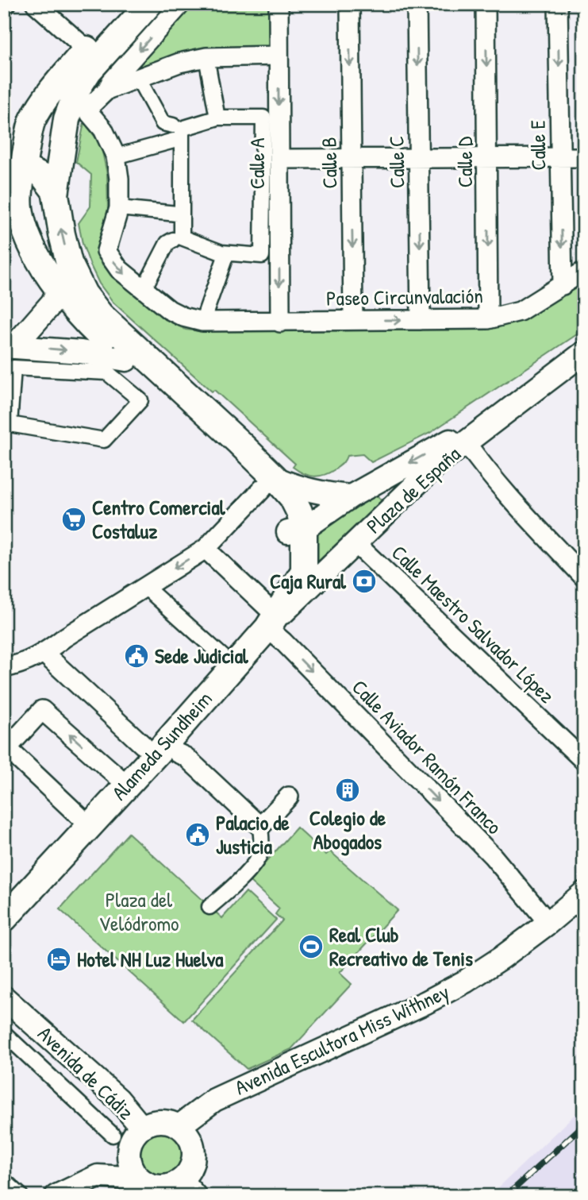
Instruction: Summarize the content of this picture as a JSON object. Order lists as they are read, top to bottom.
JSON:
{
  "streets": {
    "main road": ["Alameda Sundheim"],
    "street": [
      "Calle E",
      "Calle C",
      "Calle D",
      "Calle B",
      "Calle A",
      "Paseo Circunvalación",
      "Plaza de España",
      "Calle Maestro Salvador López",
      "Calle Aviador Ramón Franco",
      "Avenida Escultora Miss Withney",
      "Avenida de Cádiz"
    ]
  },
  "crossings": [
    ["Calle E", "Paseo Circunvalación"],
    ["Calle C", "Paseo Circunvalación"],
    ["Calle D", "Paseo Circunvalación"],
    ["Calle B", "Paseo Circunvalación"],
    ["Calle A", "Paseo Circunvalación"],
    ["Plaza de España", "Calle Maestro Salvador López"],
    ["Plaza de España", "Alameda Sundheim"],
    ["Plaza de España", "Calle Aviador Ramón Franco"],
    ["Alameda Sundheim", "Calle Aviador Ramón Franco"],
    ["Calle Aviador Ramón Franco", "Avenida Escultora Miss Withney"],
    ["Avenida Escultora Miss Withney", "Avenida de Cádiz"]
  ],
  "one_way": [
    "Calle E",
    "Calle C",
    "Calle D",
    "Calle Aviador Ramón Franco"
  ],
  "parks": ["Plaza del Velódromo"],
  "places": {
    "supermarket": ["Centro Comercial Costaluz"],
    "bank": ["Caja Rural"],
    "public building": ["Sede Judicial", "Palacio de Justicia"],
    "building": ["Colegio de Abogados"],
    "sports": ["Real Club Recreativo de Tenis"],
    "hotel": ["Hotel NH Luz Huelva"]
  }
}
